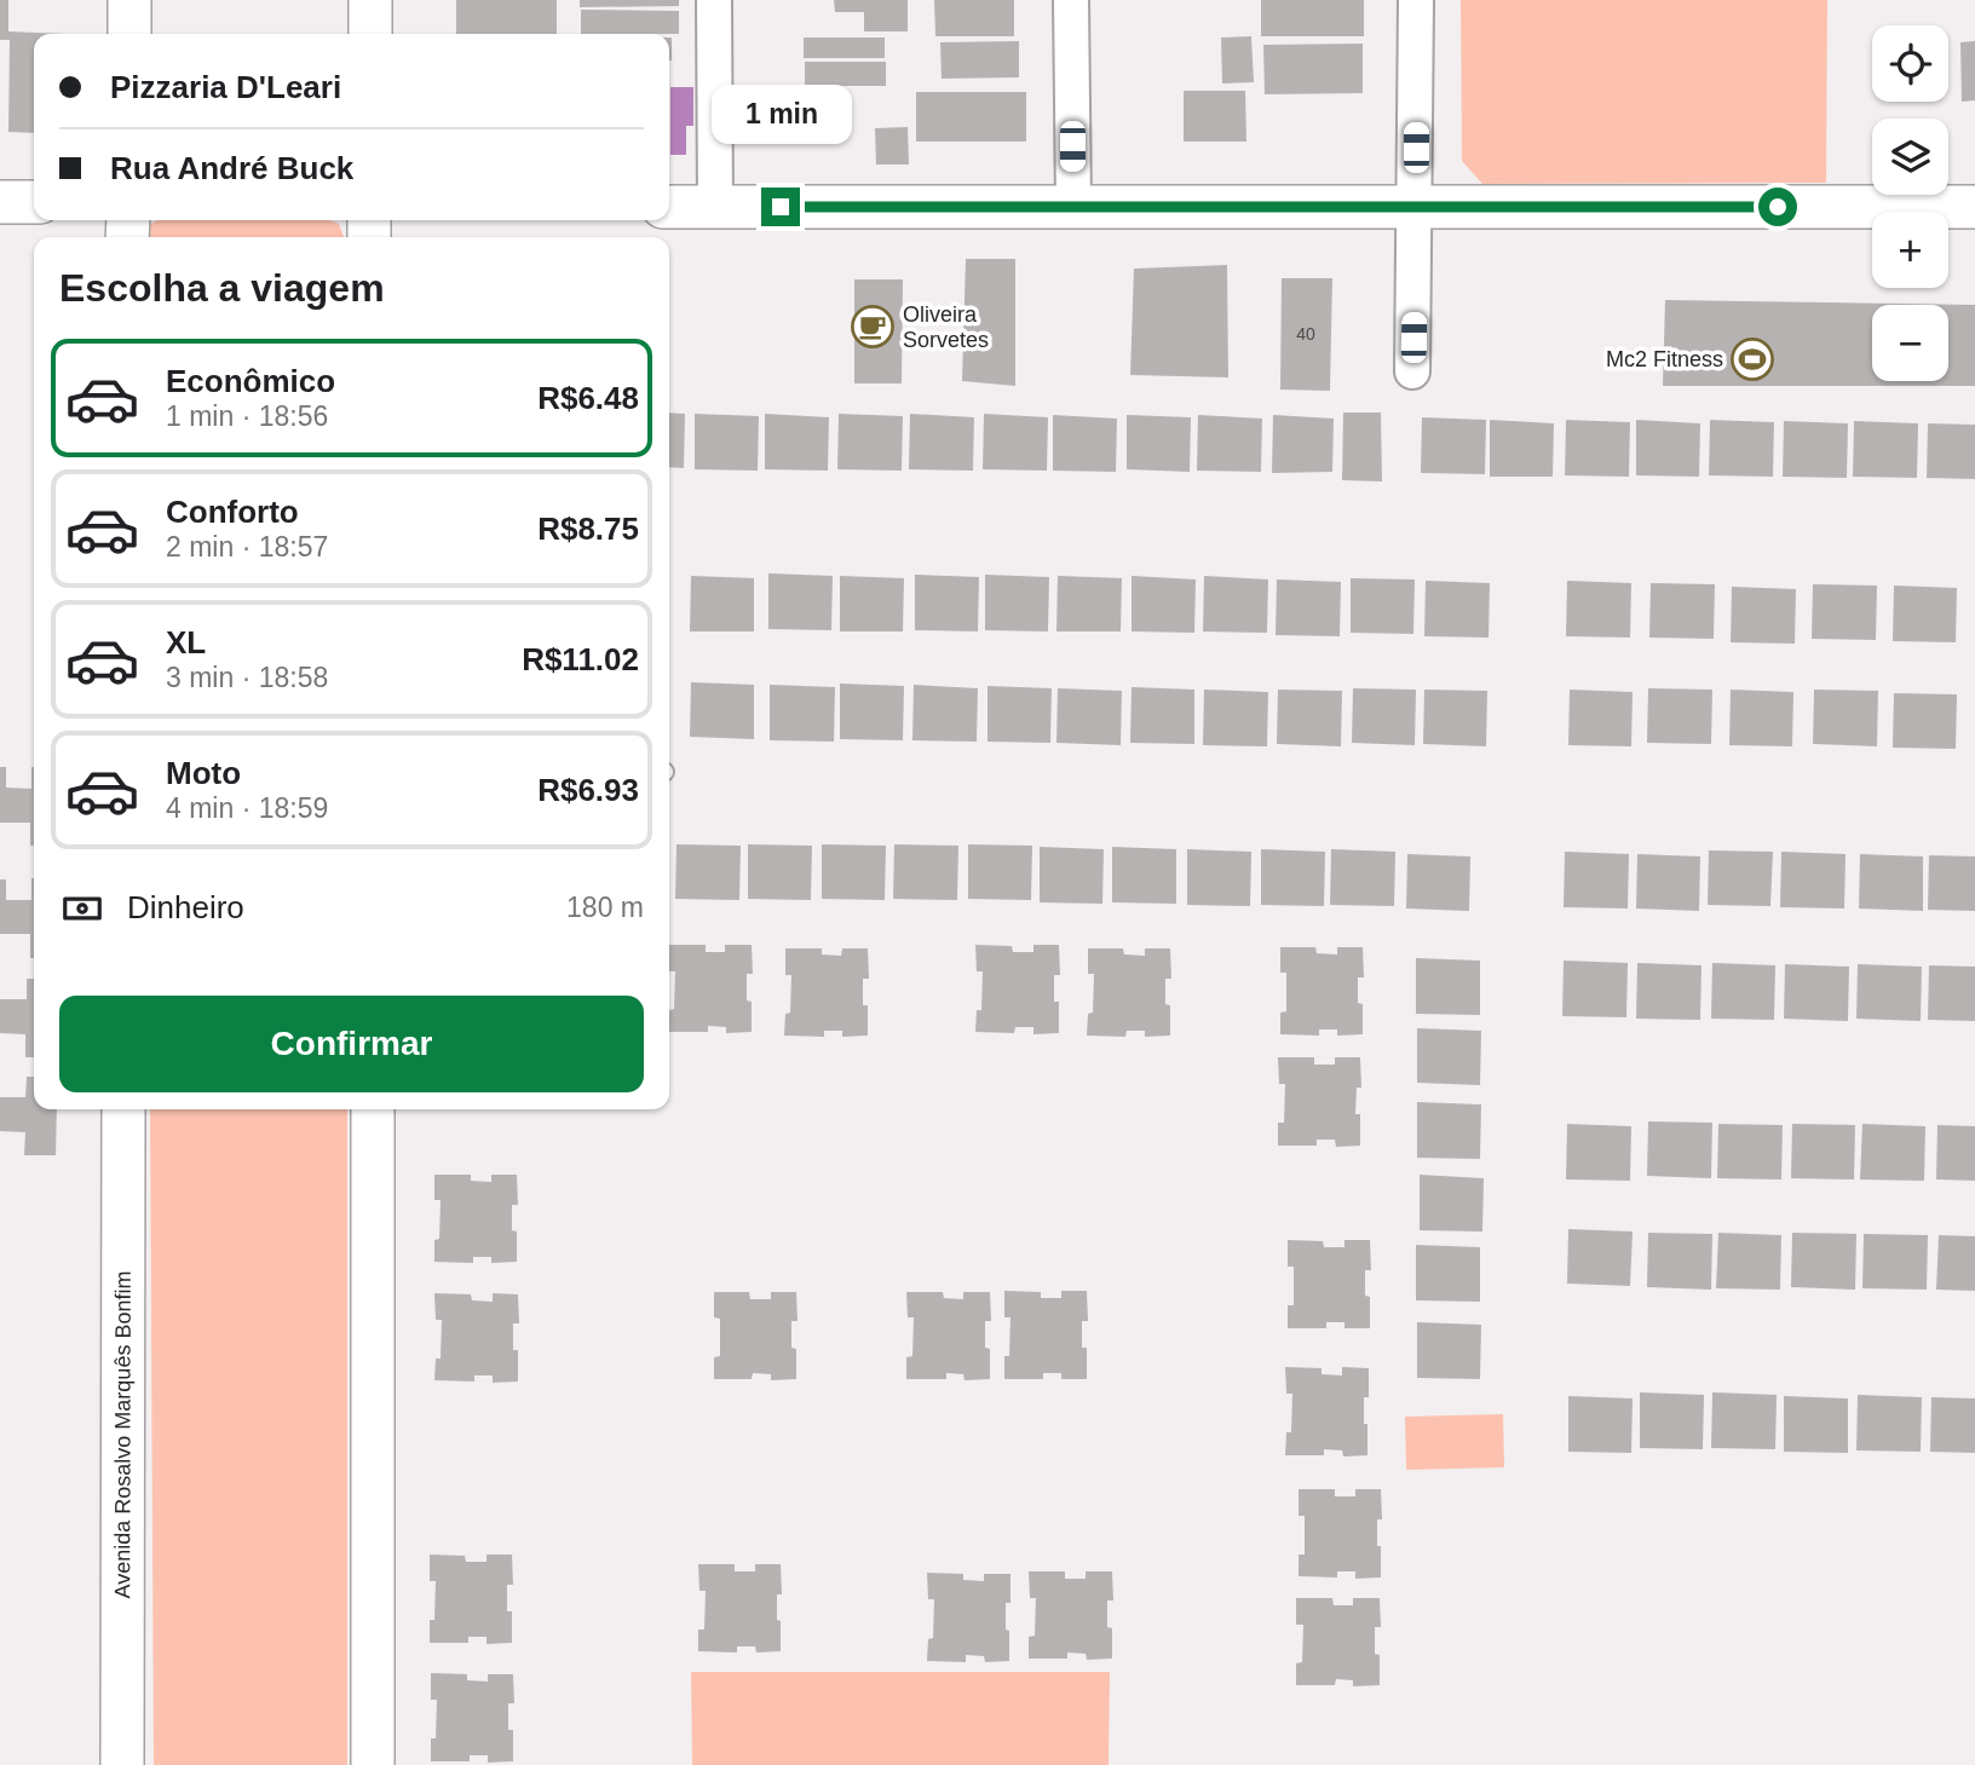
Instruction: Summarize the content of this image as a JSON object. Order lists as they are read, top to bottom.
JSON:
{
  "streets": {
    "street": ["Avenida Rosalvo Marquês Bonfim"]
  },
  "places": {
    "cafe": ["Oliveira Sorvetes"],
    "sports": ["Mc2 Fitness"]
  },
  "house_numbers": ["40"],
  "page": {
    "map_buttons": ["+", "−"],
    "banner": ["Pizzaria D'Leari", "Rua André Buck"],
    "bubble": "1 min",
    "heading": "Escolha a viagem",
    "list": [
      {
        "name": "Econômico",
        "note": "1 min · 18:56",
        "value": "R$6.48"
      },
      {
        "name": "Conforto",
        "note": "2 min · 18:57",
        "value": "R$8.75"
      },
      {
        "name": "XL",
        "note": "3 min · 18:58",
        "value": "R$11.02"
      },
      {
        "name": "Moto",
        "note": "4 min · 18:59",
        "value": "R$6.93"
      }
    ],
    "pay": ["Dinheiro", "180 m"],
    "buttons": "Confirmar"
  }
}
